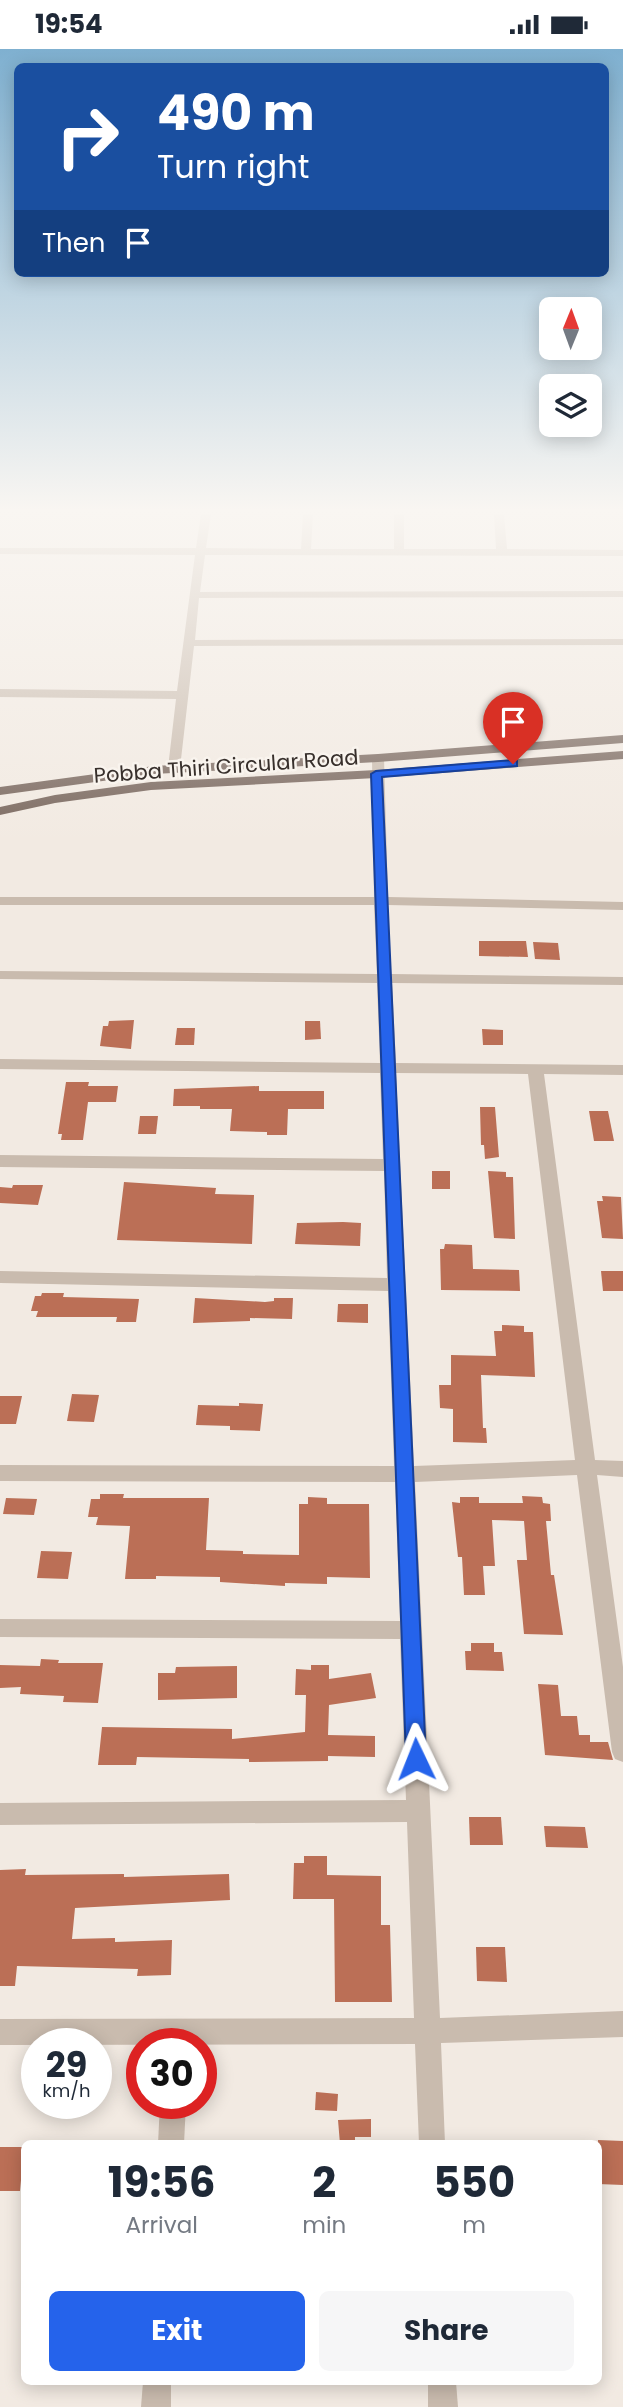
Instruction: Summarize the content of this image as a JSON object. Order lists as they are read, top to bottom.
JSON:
{
  "streets": {
    "main road": ["Pobba Thiri Circular Road"]
  },
  "north": "top",
  "page": {
    "status": "19:54",
    "turn": ["490 m", "Turn right"],
    "then": "Then",
    "speed": "29 km/h",
    "limit": "30",
    "eta": [
      "19:56",
      "Arrival",
      "2",
      "min",
      "550",
      "m"
    ],
    "buttons": ["Exit", "Share"]
  }
}
